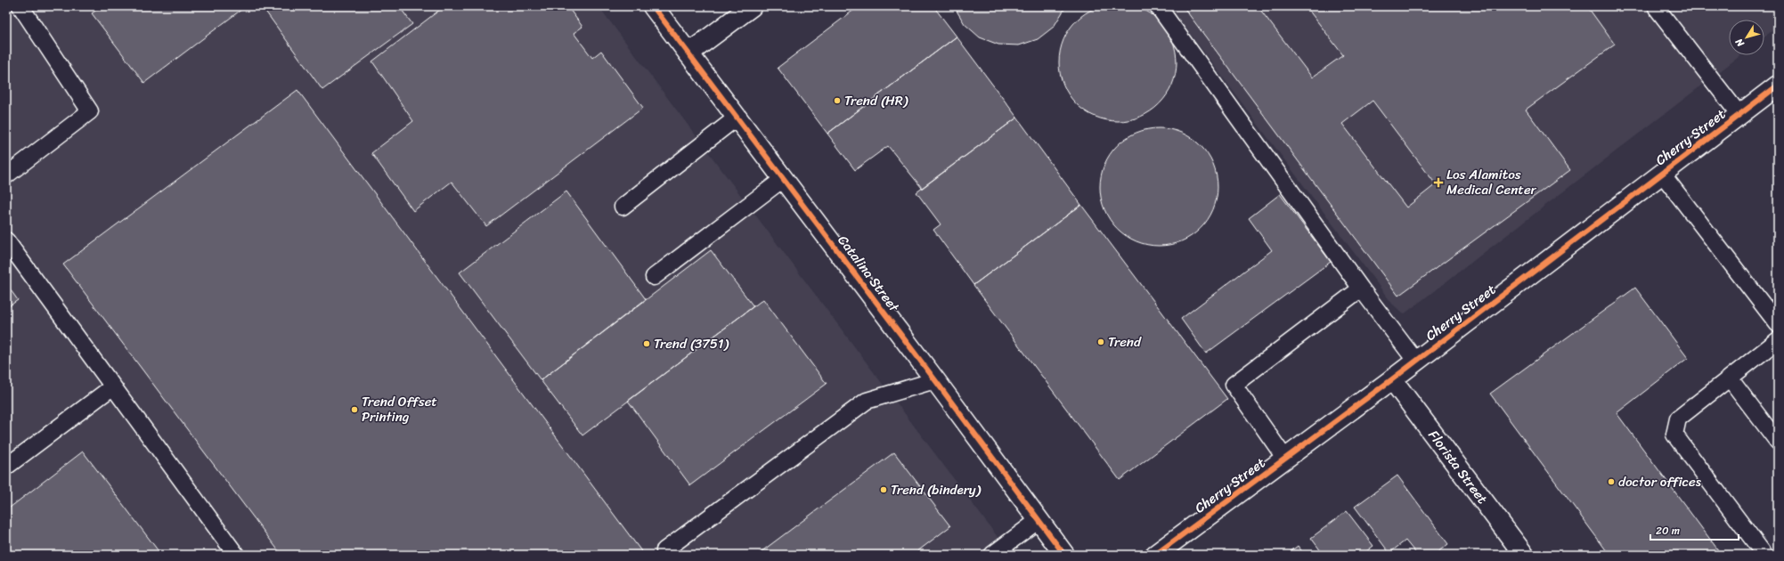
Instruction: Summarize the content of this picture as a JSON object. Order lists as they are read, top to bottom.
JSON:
{
  "streets": {
    "street": ["Cherry Street", "Catalina Street", "Florista Street"]
  },
  "crossings": [
    ["Cherry Street", "Florista Street"]
  ],
  "places": {
    "other": [
      "Trend (HR)",
      "Trend",
      "Trend (3751)",
      "Trend Offset Printing",
      "doctor offices",
      "Trend (bindery)"
    ],
    "health": ["Los Alamitos Medical Center"]
  },
  "scale_bar": "20 m",
  "north": "bottom left"
}
